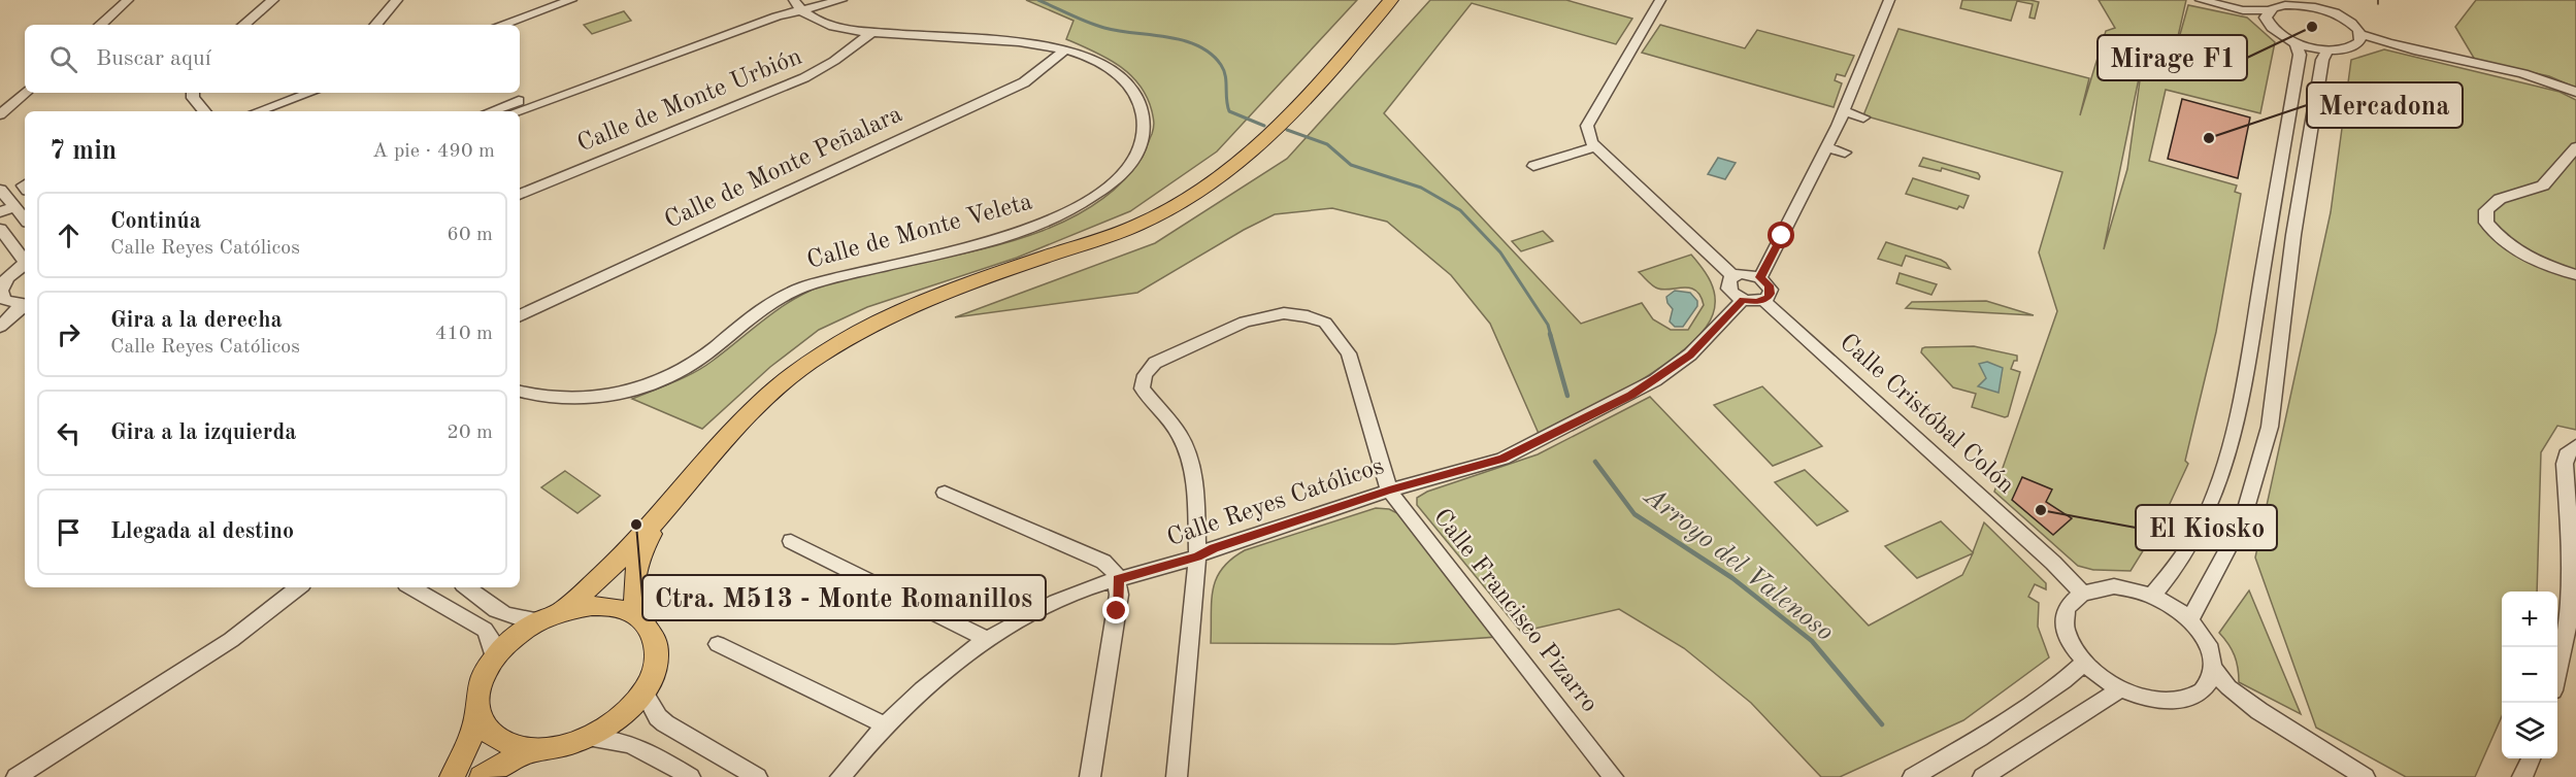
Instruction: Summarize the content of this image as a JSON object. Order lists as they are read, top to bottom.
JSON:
{
  "streets": {
    "street": [
      "Calle de Monte Urbión",
      "Calle de Monte Peñalara",
      "Calle de Monte Veleta",
      "Calle Cristóbal Colón",
      "Calle Reyes Católicos",
      "Calle Francisco Pizarro"
    ]
  },
  "crossings": [
    ["Calle de Monte Urbión", "Calle de Monte Veleta"],
    ["Calle de Monte Peñalara", "Calle de Monte Veleta"],
    ["Calle Reyes Católicos", "Calle Francisco Pizarro"]
  ],
  "water": ["Arroyo del Valenoso"],
  "places": [
    "Mirage F1",
    "Mercadona",
    "El Kiosko",
    "Ctra. M513 - Monte Romanillos"
  ],
  "page": {
    "search": "Buscar aquí",
    "heading": ["7 min", "A pie · 490 m"],
    "list": [
      ["Continúa", "Calle Reyes Católicos", "60 m"],
      ["Gira a la derecha", "Calle Reyes Católicos", "410 m"],
      ["Gira a la izquierda", "20 m"],
      "Llegada al destino"
    ],
    "map_buttons": ["+", "−"]
  }
}
